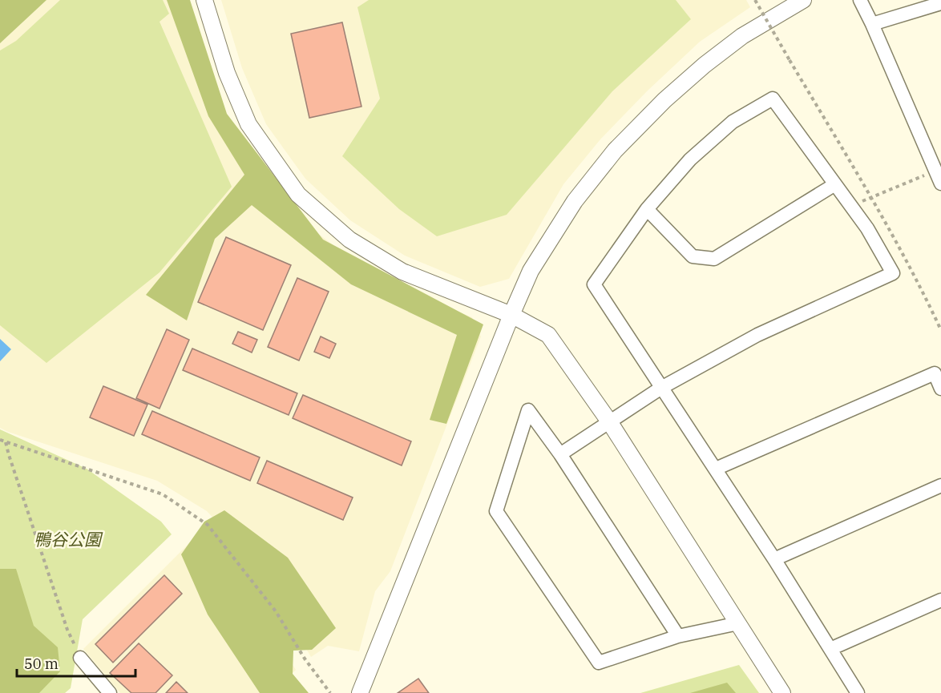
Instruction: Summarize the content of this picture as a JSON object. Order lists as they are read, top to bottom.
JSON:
{
  "parks": ["鴨谷公園"],
  "scale_bar": "50 m"
}
